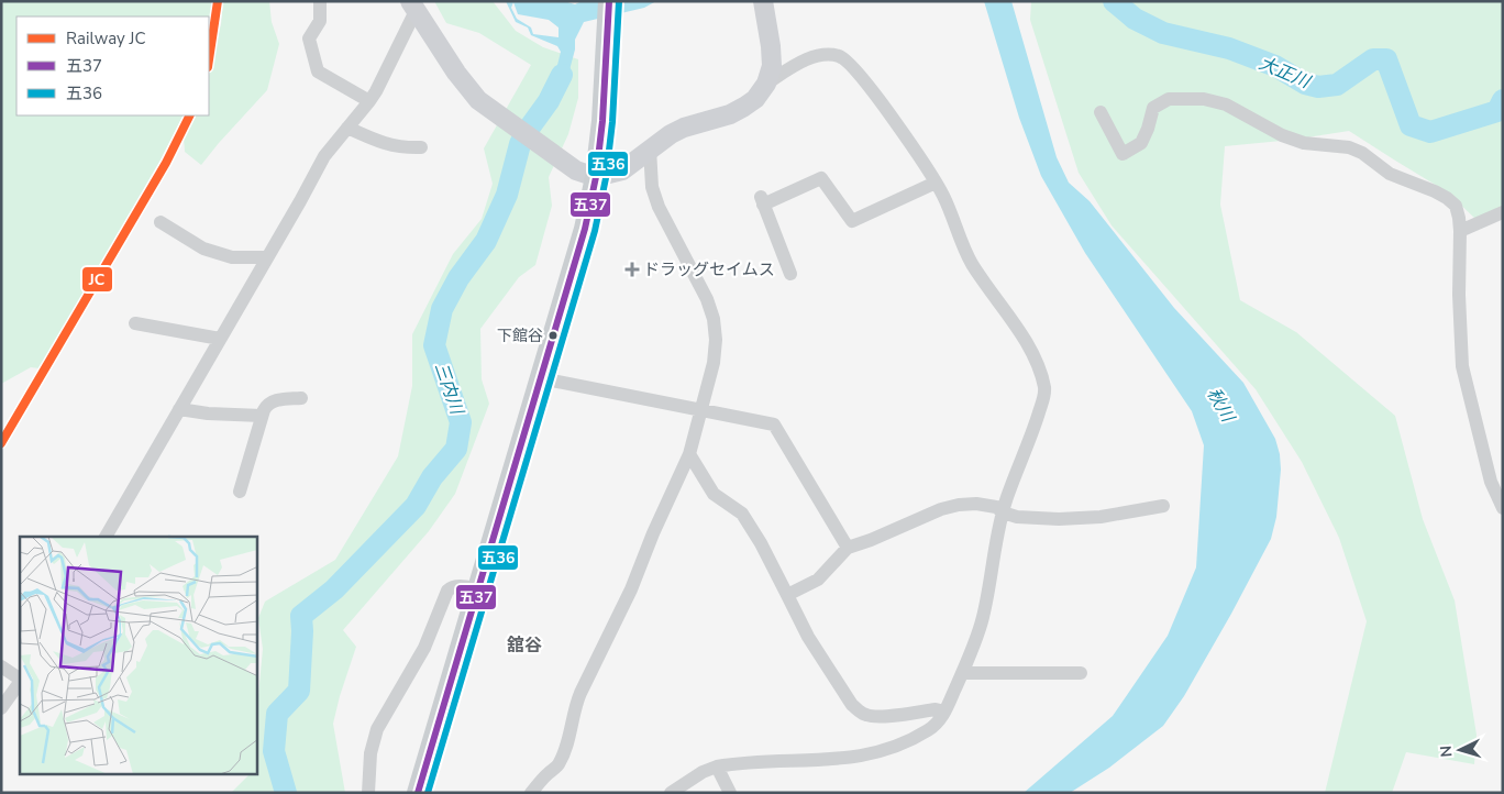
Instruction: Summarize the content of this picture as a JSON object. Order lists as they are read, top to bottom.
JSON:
{
  "districts": ["舘谷"],
  "water": ["大正川", "三内川", "秋川"],
  "places": {
    "health": ["ドラッグセイムス"],
    "other": ["下館谷"]
  },
  "lines": ["rail line JC", "transit line 五37", "transit line 五36"],
  "legend": ["Railway JC", "五37", "五36"],
  "north": "left"
}
